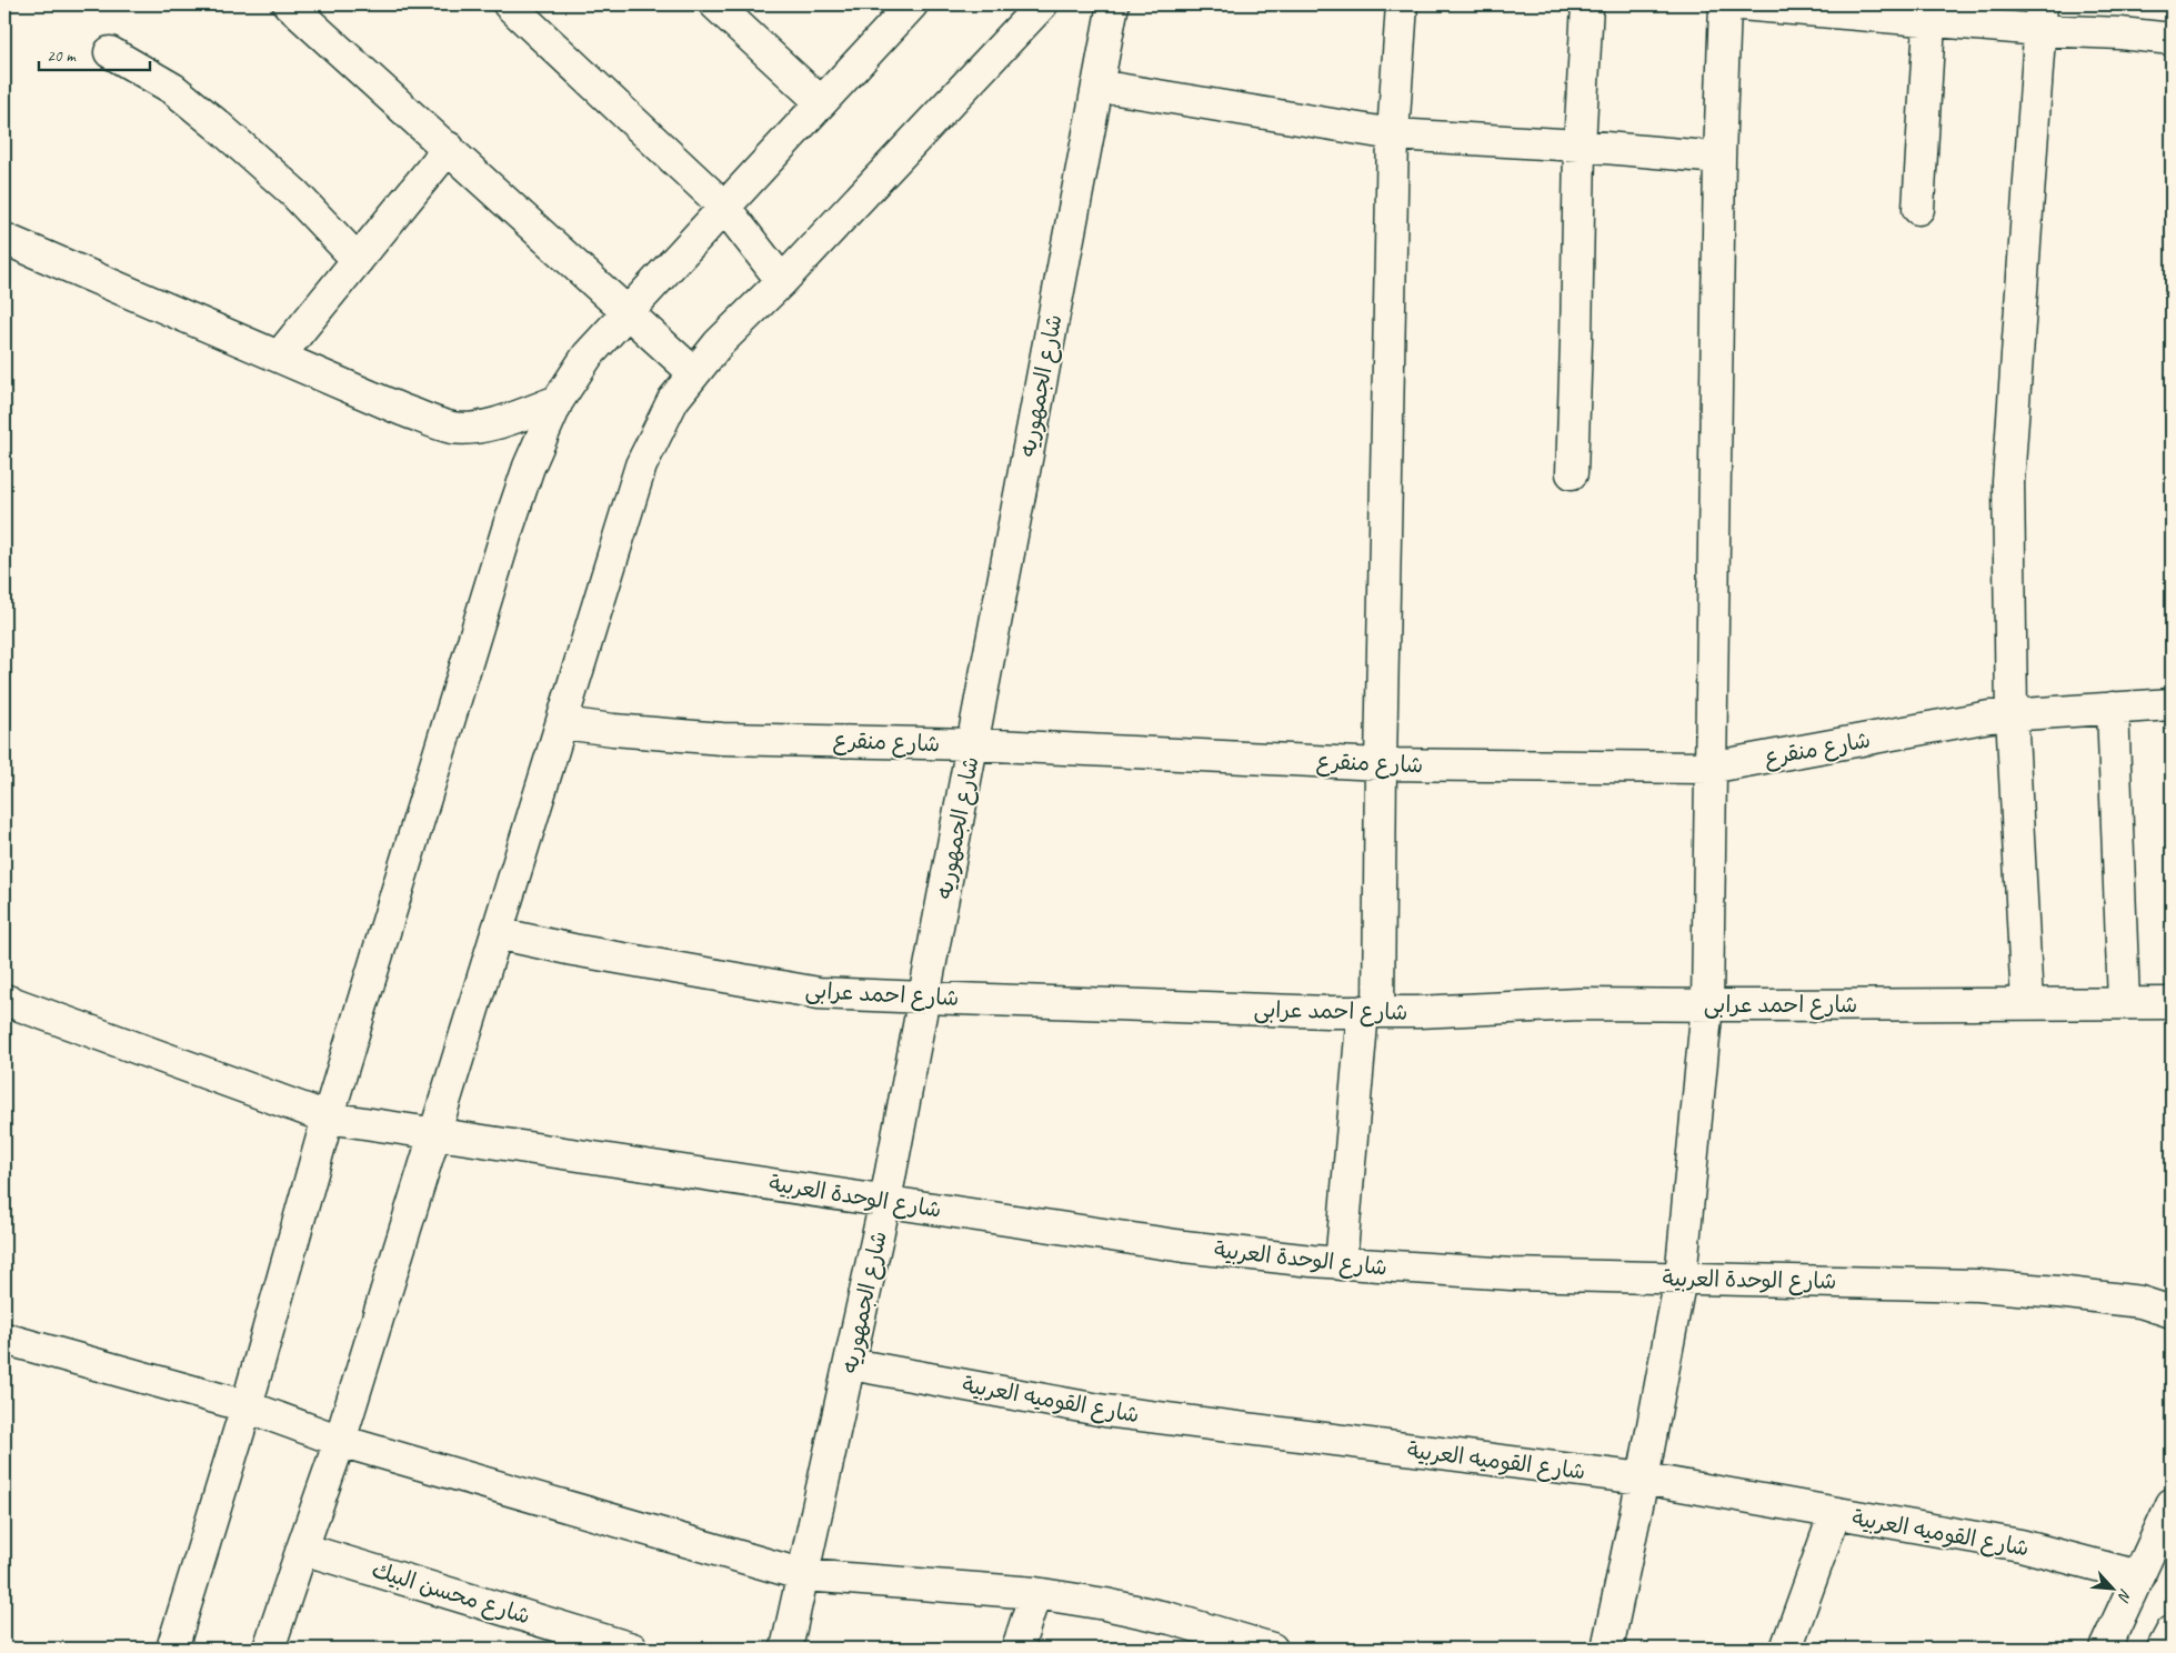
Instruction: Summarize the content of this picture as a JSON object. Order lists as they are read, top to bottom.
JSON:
{
  "streets": {
    "street": [
      "شارع الجمهوريه",
      "شارع منقرع",
      "شارع احمد عرابى",
      "شارع الوحدة العربية",
      "شارع القوميه العربية",
      "شارع محسن البيك"
    ]
  },
  "crossings": [
    ["شارع الجمهوريه", "شارع منقرع"],
    ["شارع الجمهوريه", "شارع احمد عرابى"],
    ["شارع الجمهوريه", "شارع الوحدة العربية"],
    ["شارع الجمهوريه", "شارع القوميه العربية"]
  ],
  "scale_bar": "20 m",
  "north": "bottom right"
}
